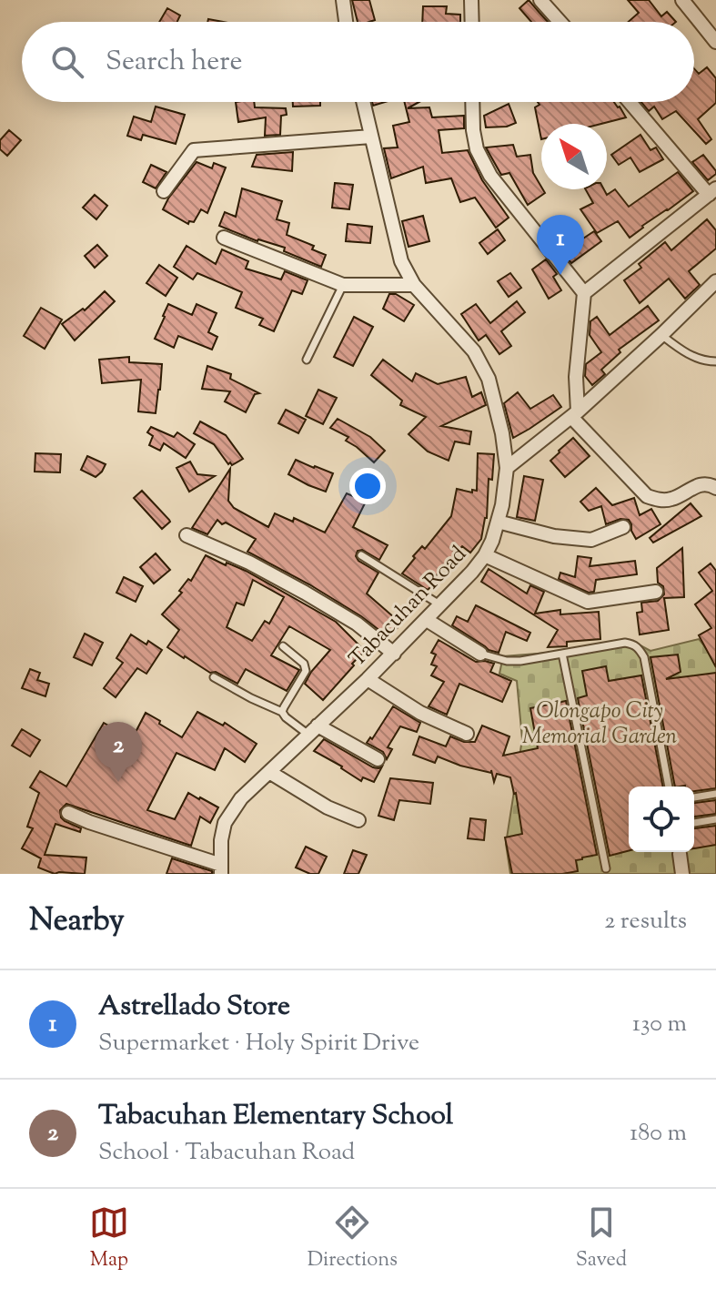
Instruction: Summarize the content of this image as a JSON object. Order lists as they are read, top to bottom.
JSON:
{
  "streets": {
    "street": ["Tabacuhan Road"]
  },
  "parks": ["Olongapo City Memorial Garden"],
  "north": "top left",
  "page": {
    "search": "Search here",
    "pins": ["1", "2"],
    "heading": ["Nearby", "2 results"],
    "list": [
      {
        "mark": "1",
        "name": "Astrellado Store",
        "note": "Supermarket · Holy Spirit Drive",
        "value": "130 m"
      },
      {
        "mark": "2",
        "name": "Tabacuhan Elementary School",
        "note": "School · Tabacuhan Road",
        "value": "180 m"
      }
    ],
    "nav": ["Map", "Directions", "Saved"]
  }
}
